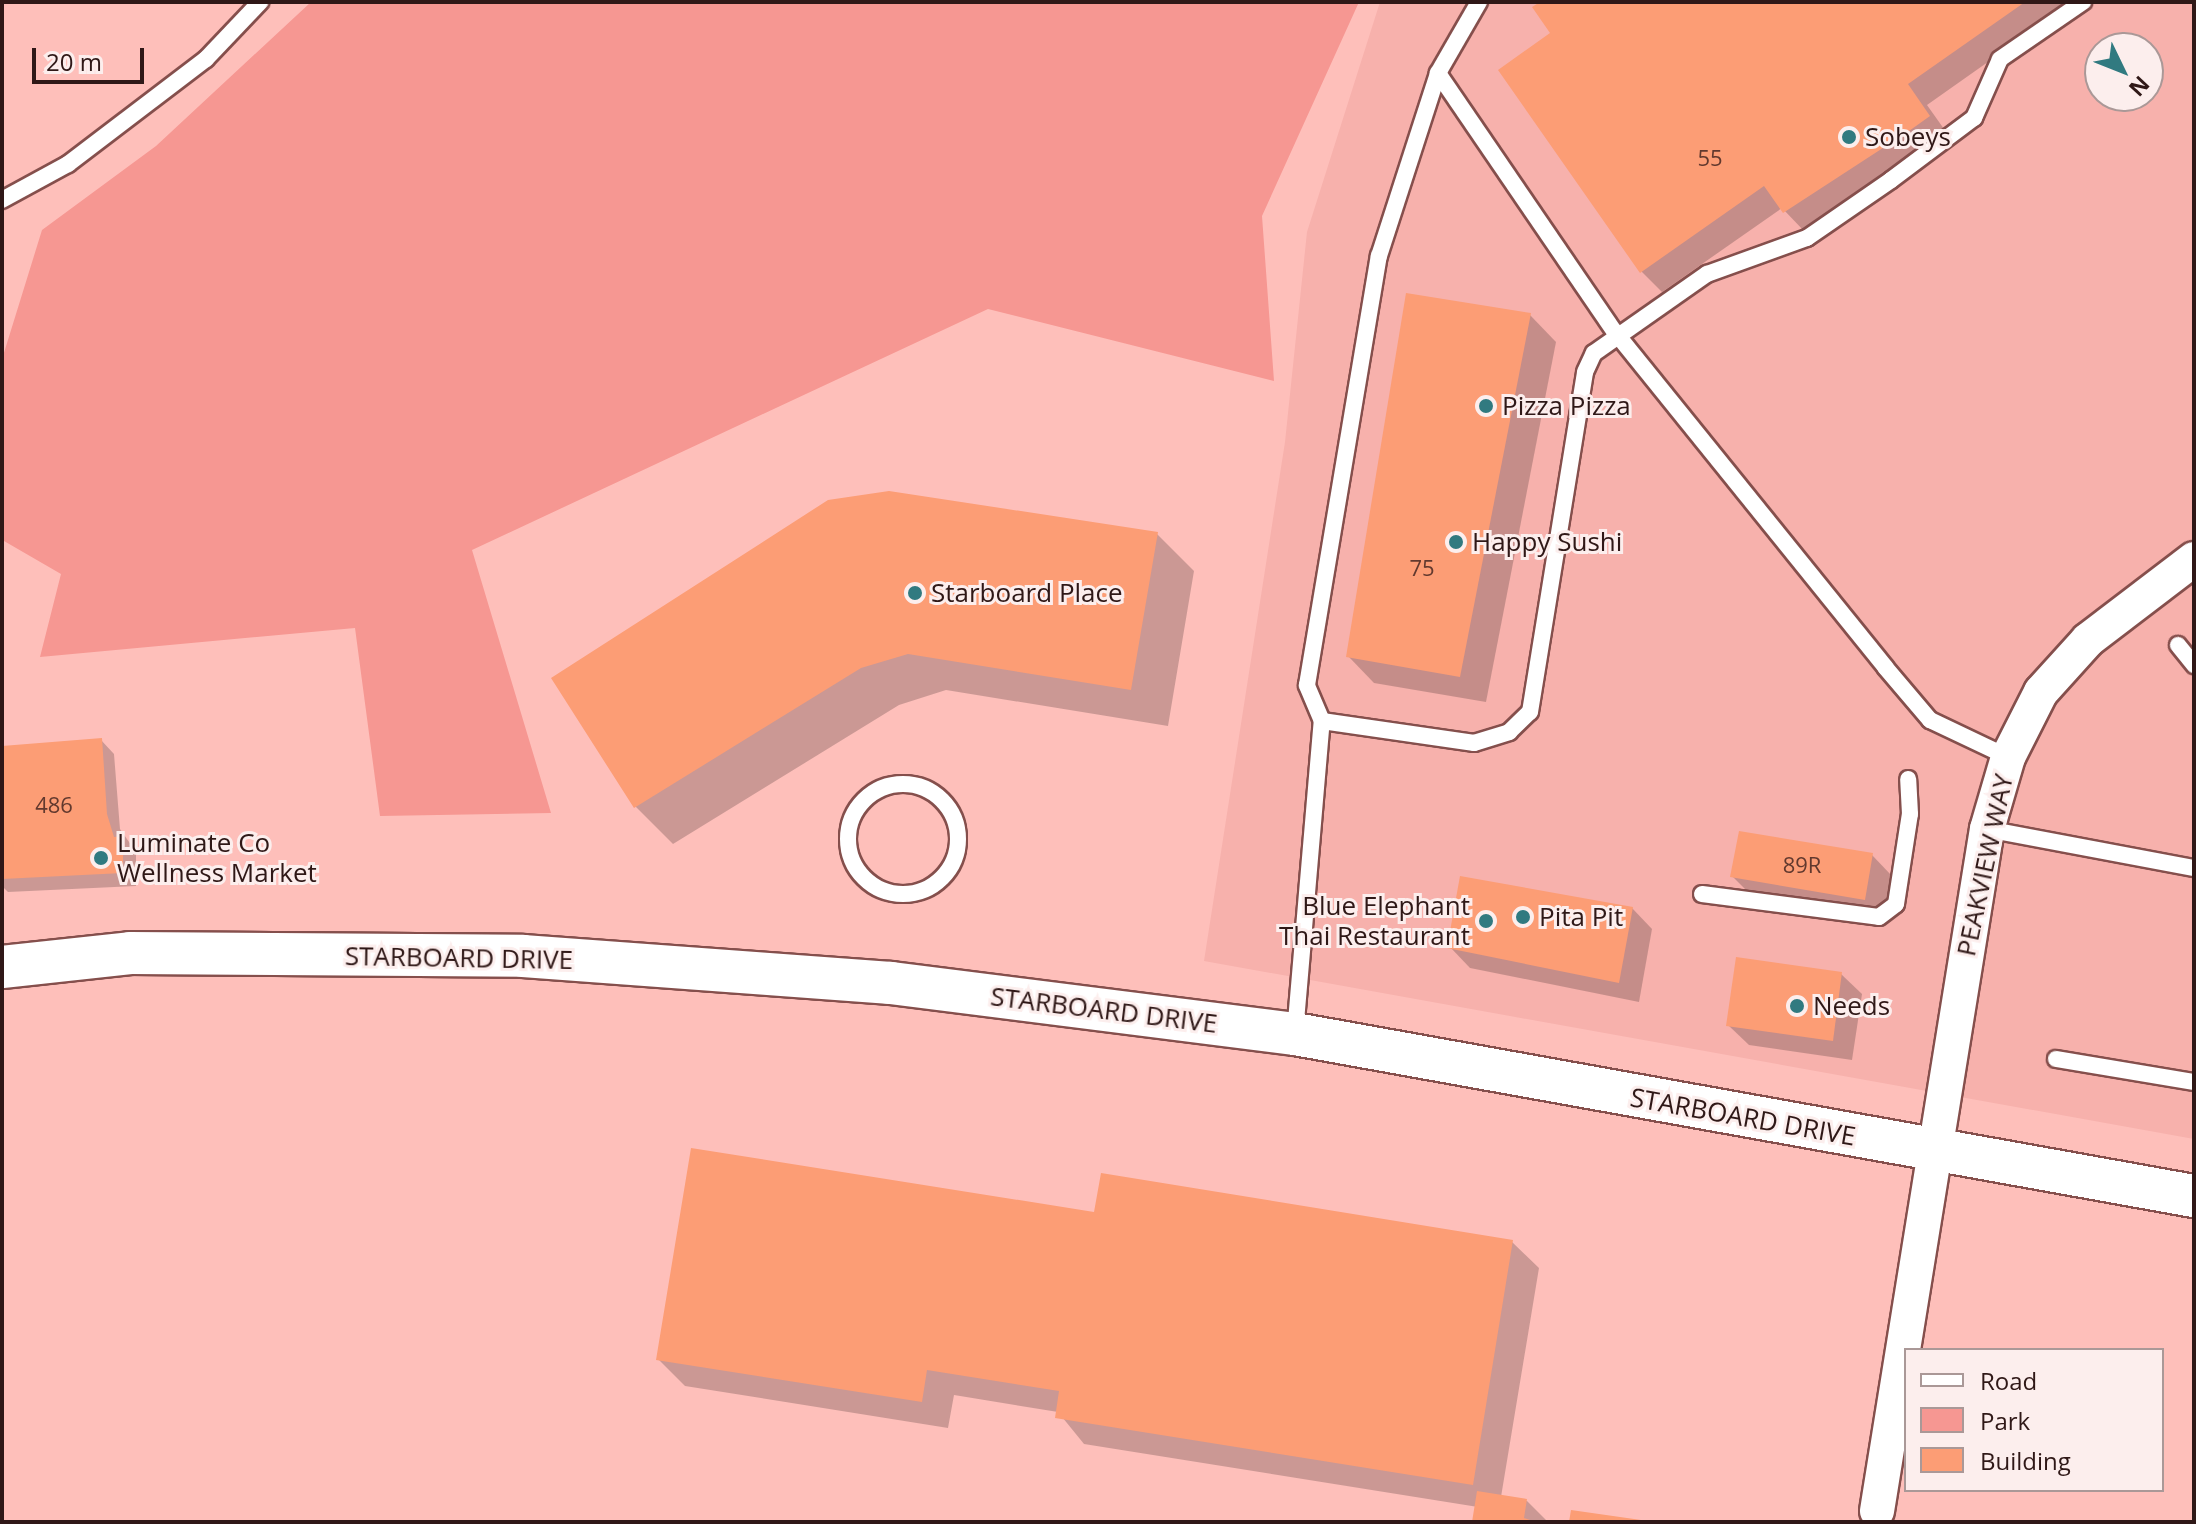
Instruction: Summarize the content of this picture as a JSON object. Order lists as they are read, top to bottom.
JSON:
{
  "streets": {
    "street": ["PEAKVIEW WAY", "STARBOARD DRIVE"]
  },
  "crossings": [
    ["PEAKVIEW WAY", "STARBOARD DRIVE"]
  ],
  "places": [
    "Sobeys",
    "Pizza Pizza",
    "Happy Sushi",
    "Starboard Place",
    "Luminate Co Wellness Market",
    "Pita Pit",
    "Blue Elephant Thai Restaurant",
    "Needs"
  ],
  "house_numbers": [
    "55",
    "75",
    "486",
    "89R"
  ],
  "legend": ["Road", "Park", "Building"],
  "scale_bar": "20 m",
  "north": "bottom right"
}
